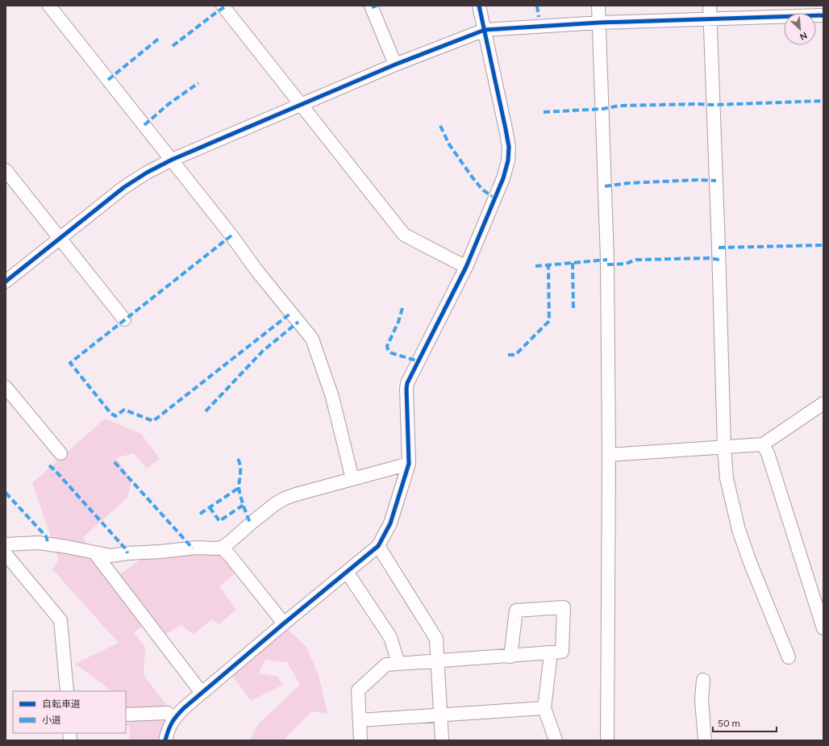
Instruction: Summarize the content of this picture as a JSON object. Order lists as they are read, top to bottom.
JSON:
{
  "legend": ["自転車道", "小道"],
  "scale_bar": "50 m",
  "north": "bottom right"
}
